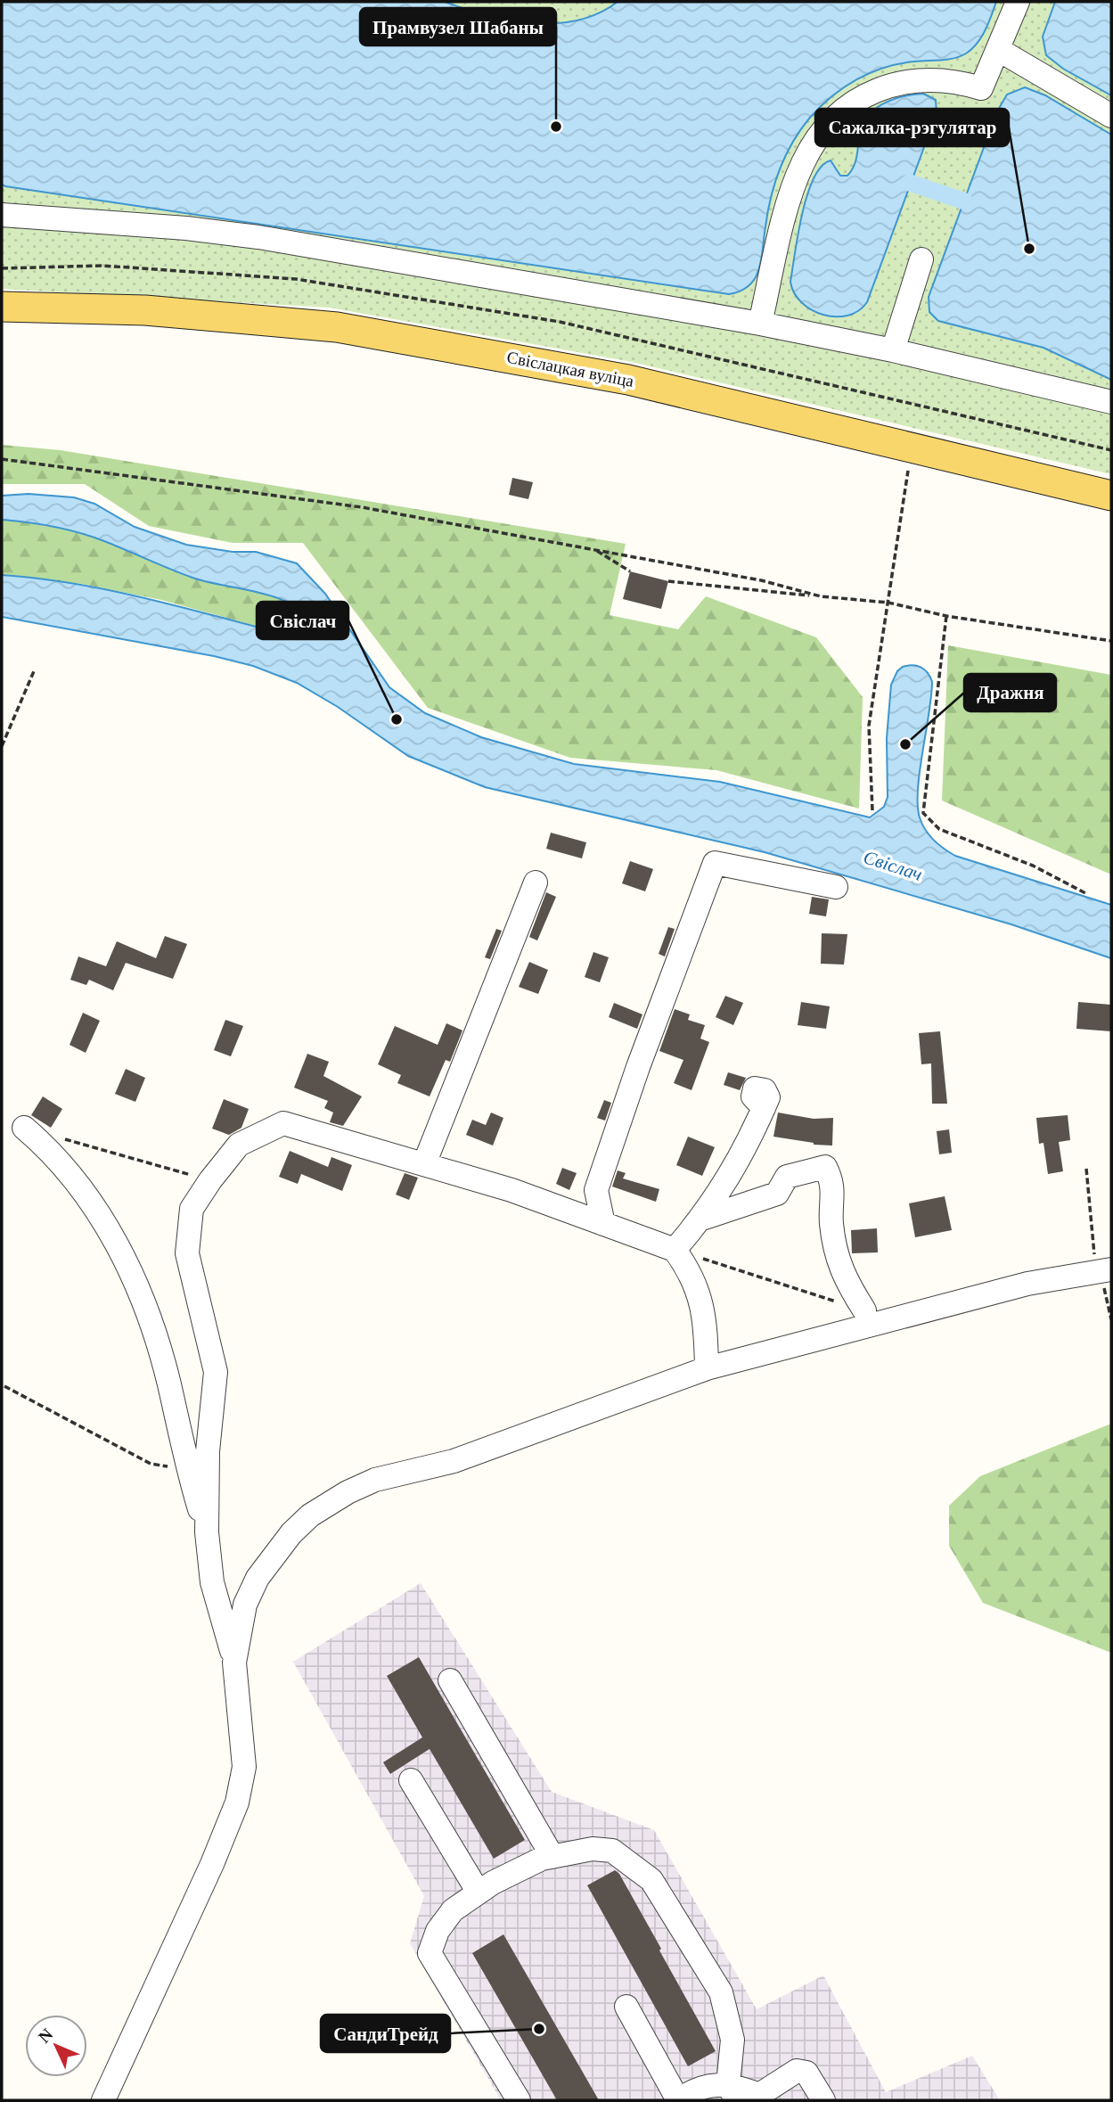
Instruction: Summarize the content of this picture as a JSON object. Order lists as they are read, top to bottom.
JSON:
{
  "streets": {
    "main road": ["Свіслацкая вуліца"]
  },
  "water": ["Свіслач"],
  "places": [
    "Прамвузел Шабаны",
    "Сажалка-рэгулятар",
    "Свіслач",
    "Дражня",
    "СандиТрейд"
  ],
  "north": "top left"
}
